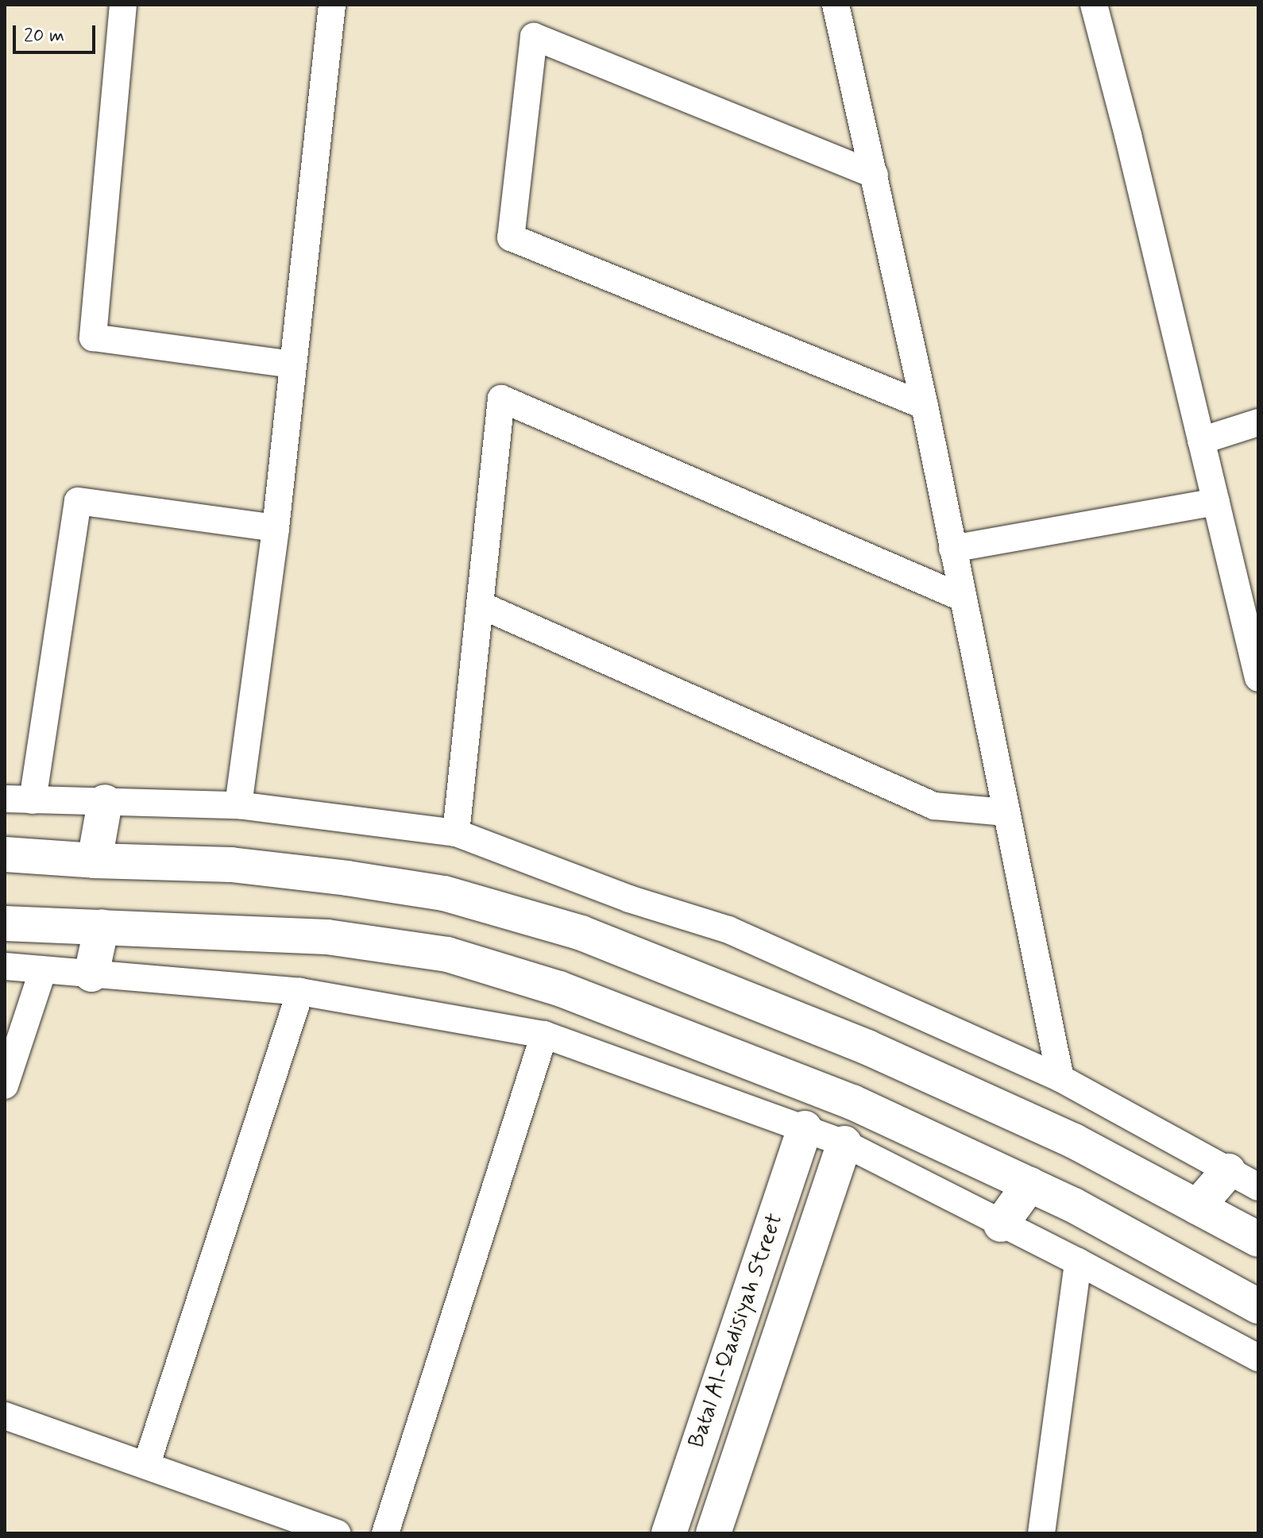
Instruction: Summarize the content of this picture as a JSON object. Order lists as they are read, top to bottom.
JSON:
{
  "streets": {
    "main road": ["Batal Al-Qadisiyah Street"]
  },
  "scale_bar": "20 m"
}
